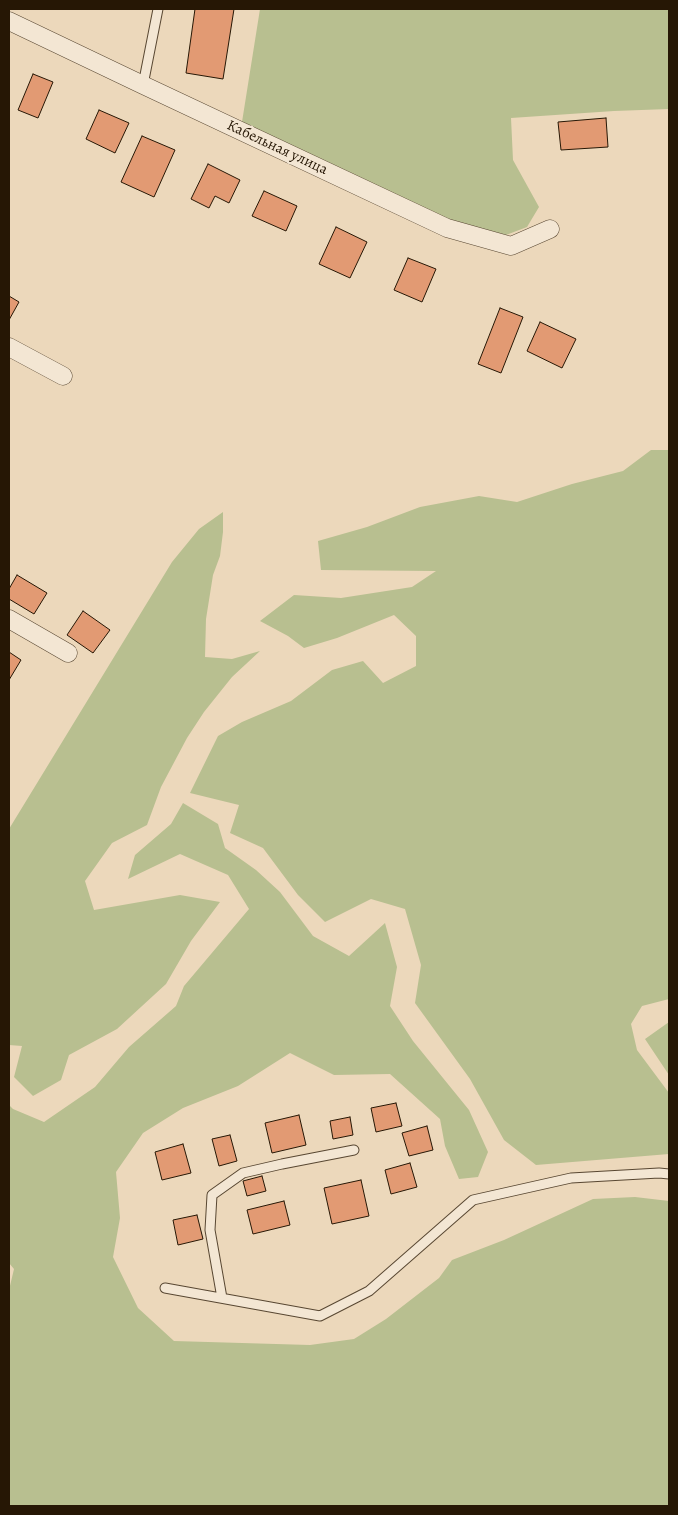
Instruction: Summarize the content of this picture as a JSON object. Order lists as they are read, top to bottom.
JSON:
{
  "streets": {
    "street": ["Кабельная улица"]
  }
}
